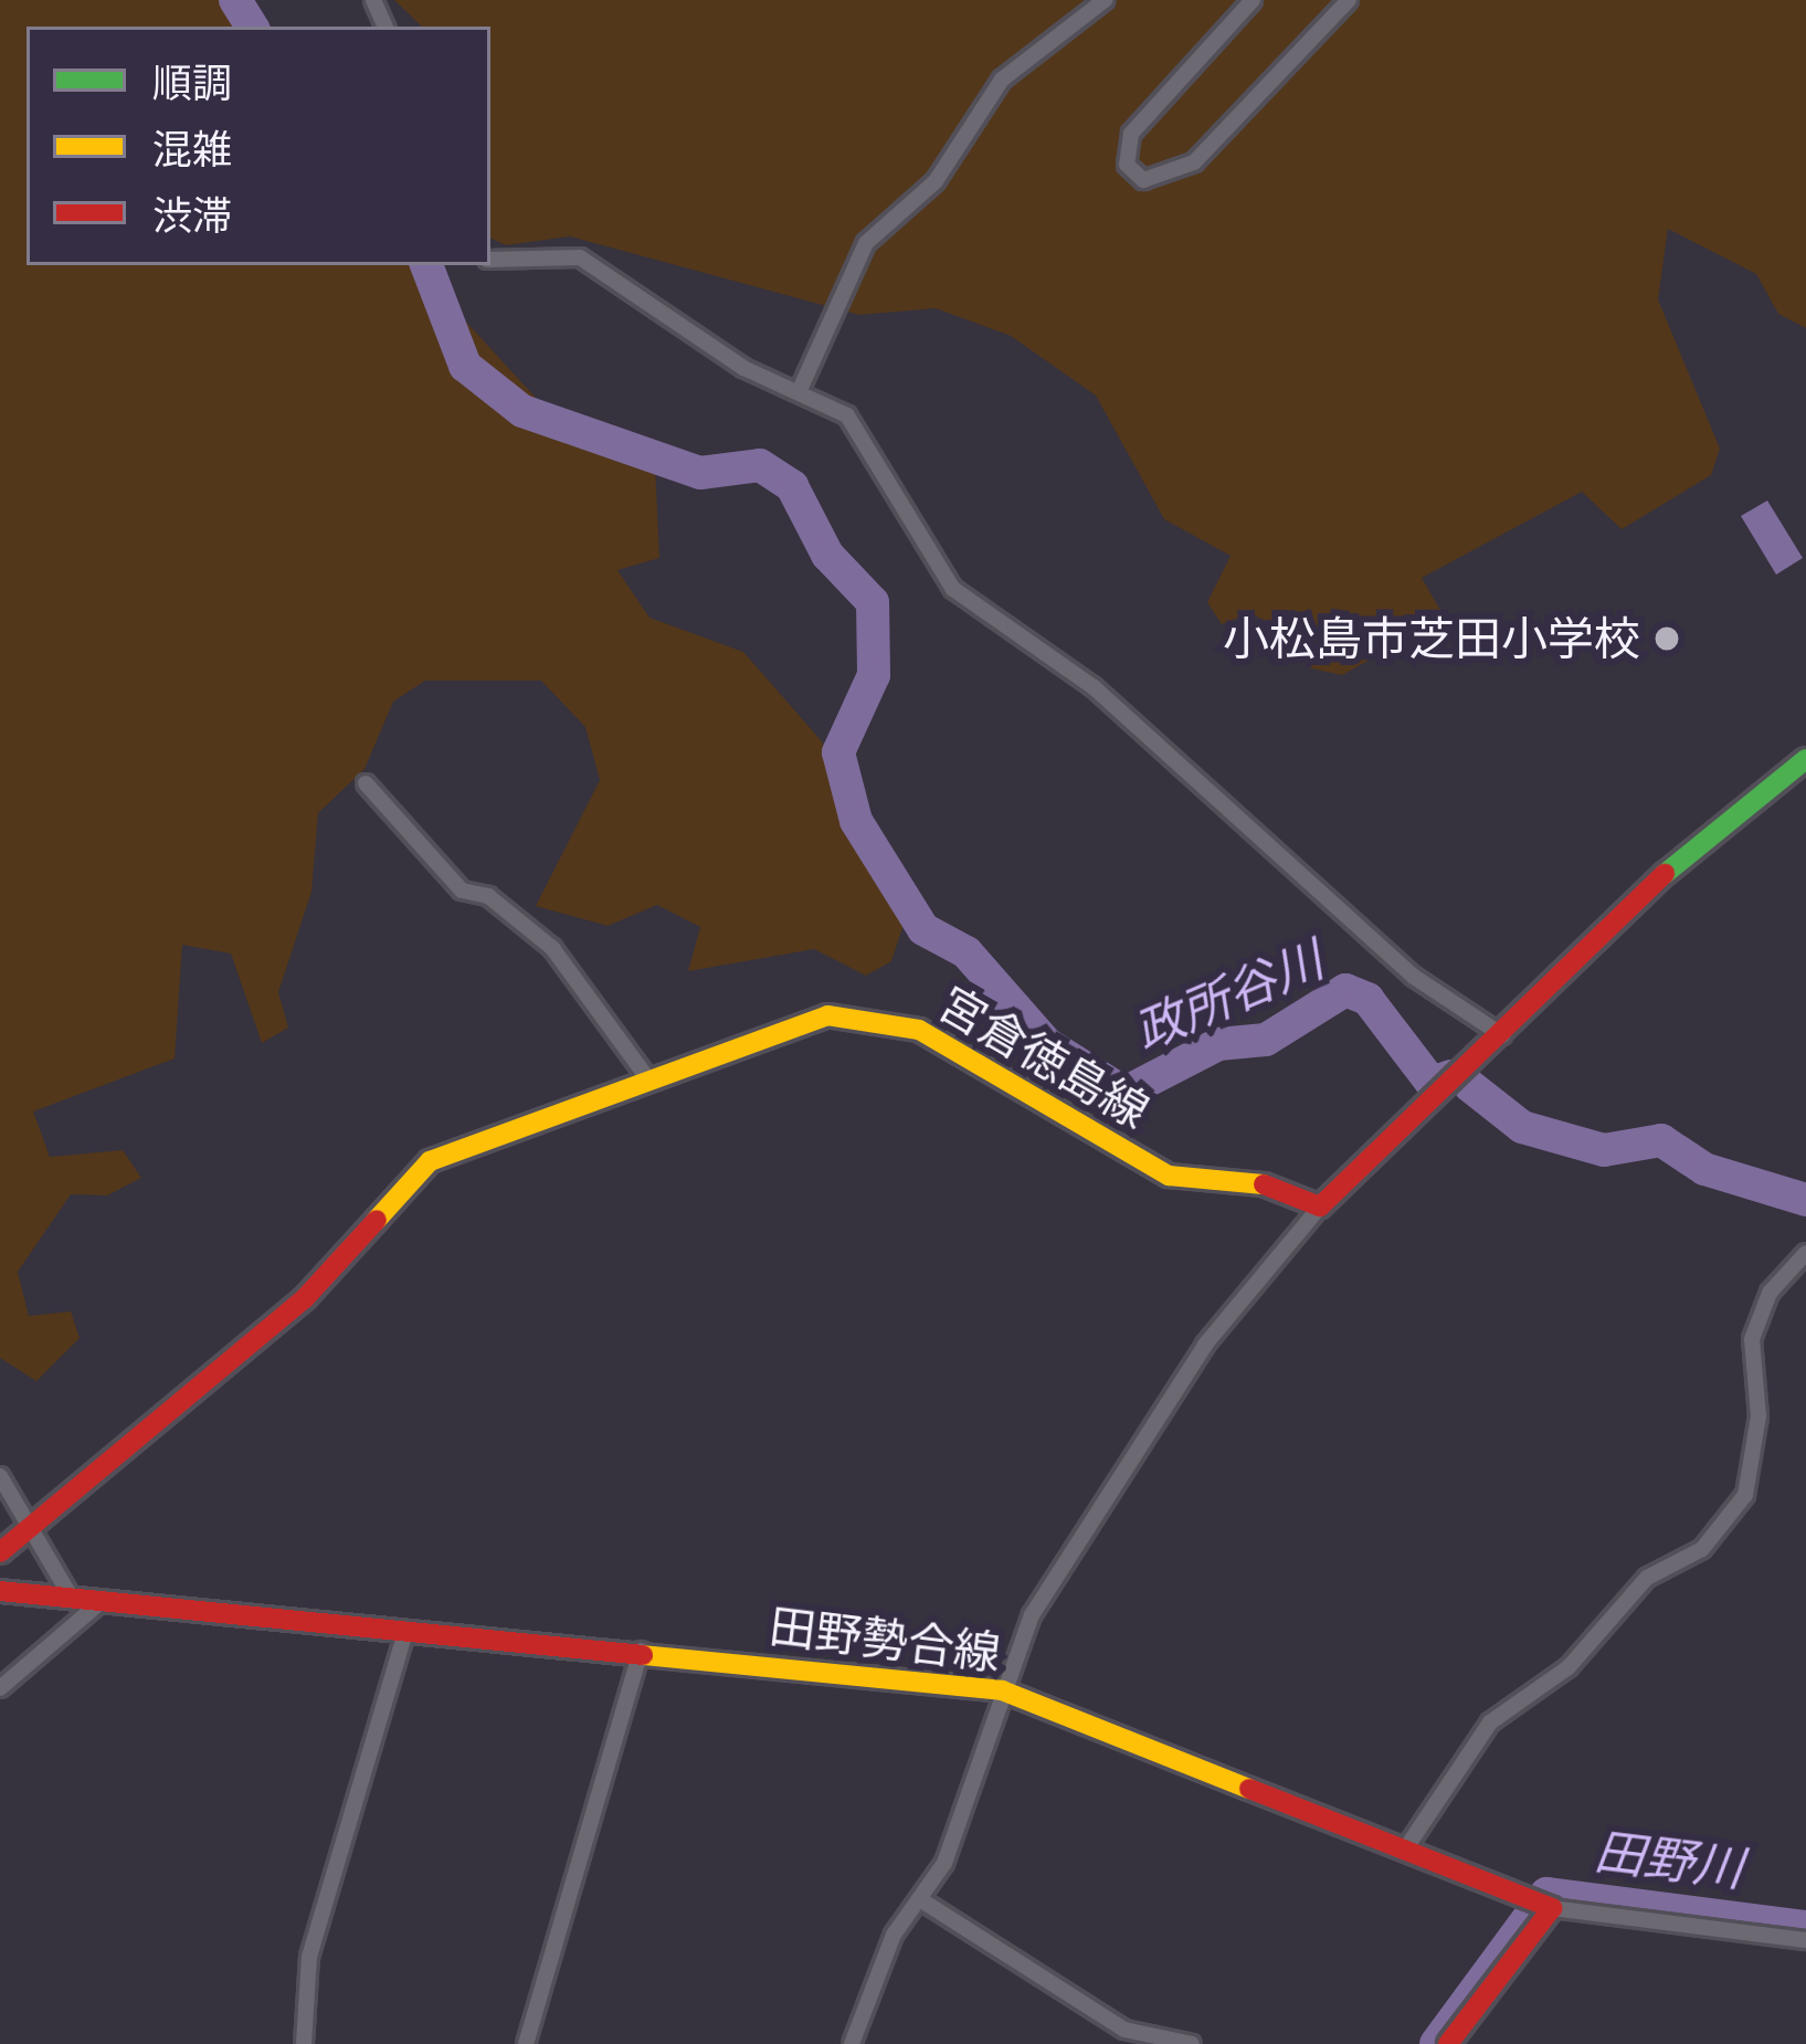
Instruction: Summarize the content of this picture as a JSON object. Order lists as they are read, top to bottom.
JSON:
{
  "streets": {
    "main road": ["宮倉徳島線", "田野勢合線"]
  },
  "water": ["政所谷川", "田野川"],
  "places": ["小松島市芝田小学校"],
  "legend": ["順調", "混雑", "渋滞"]
}
